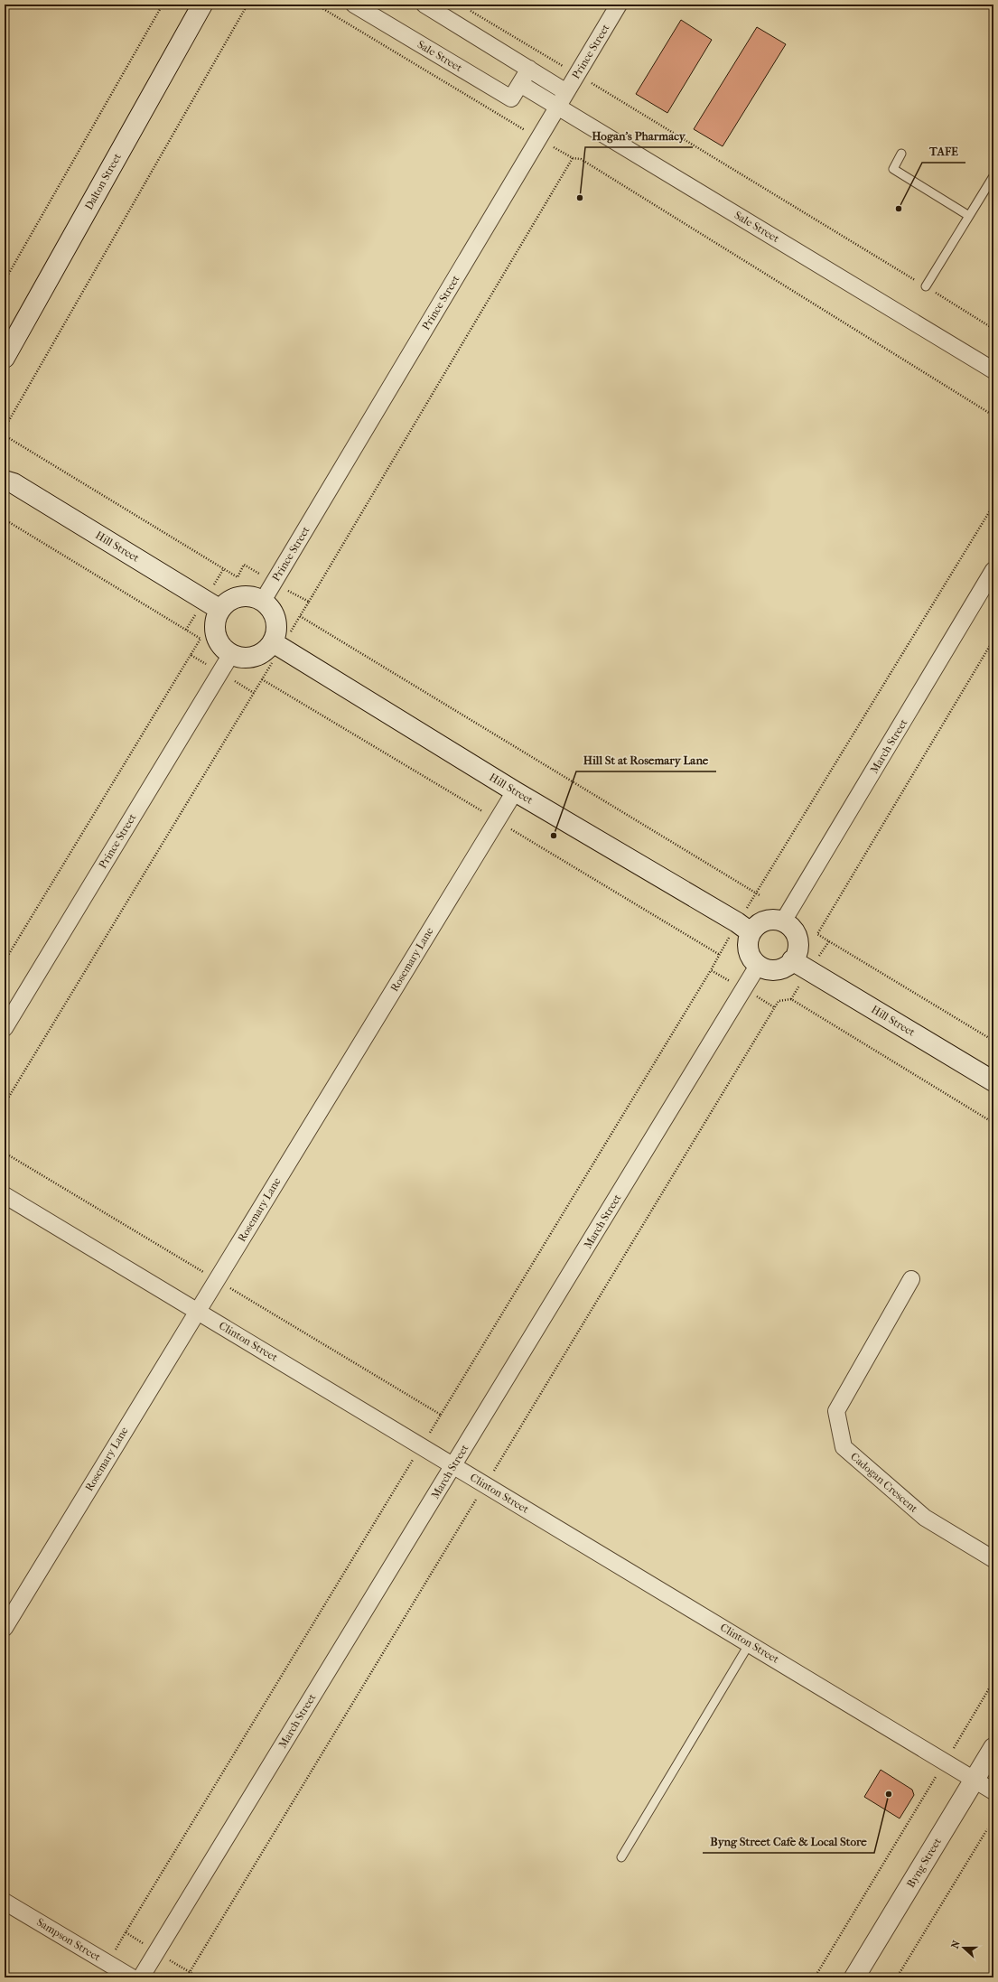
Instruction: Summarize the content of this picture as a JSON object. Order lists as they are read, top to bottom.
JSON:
{
  "streets": {
    "main road": ["Dalton Street", "Hill Street", "Byng Street"],
    "street": [
      "Prince Street",
      "Sale Street",
      "March Street",
      "Rosemary Lane",
      "Clinton Street",
      "Cadogan Crescent",
      "Sampson Street"
    ]
  },
  "crossings": [
    ["Prince Street", "Sale Street"],
    ["Prince Street", "Hill Street"],
    ["Hill Street", "March Street"],
    ["Hill Street", "Rosemary Lane"],
    ["March Street", "Clinton Street"],
    ["Rosemary Lane", "Clinton Street"],
    ["Clinton Street", "Byng Street"]
  ],
  "places": [
    "Hogan's Pharmacy",
    "TAFE",
    "Hill St at Rosemary Lane",
    "Byng Street Cafe & Local Store"
  ],
  "north": "left"
}
